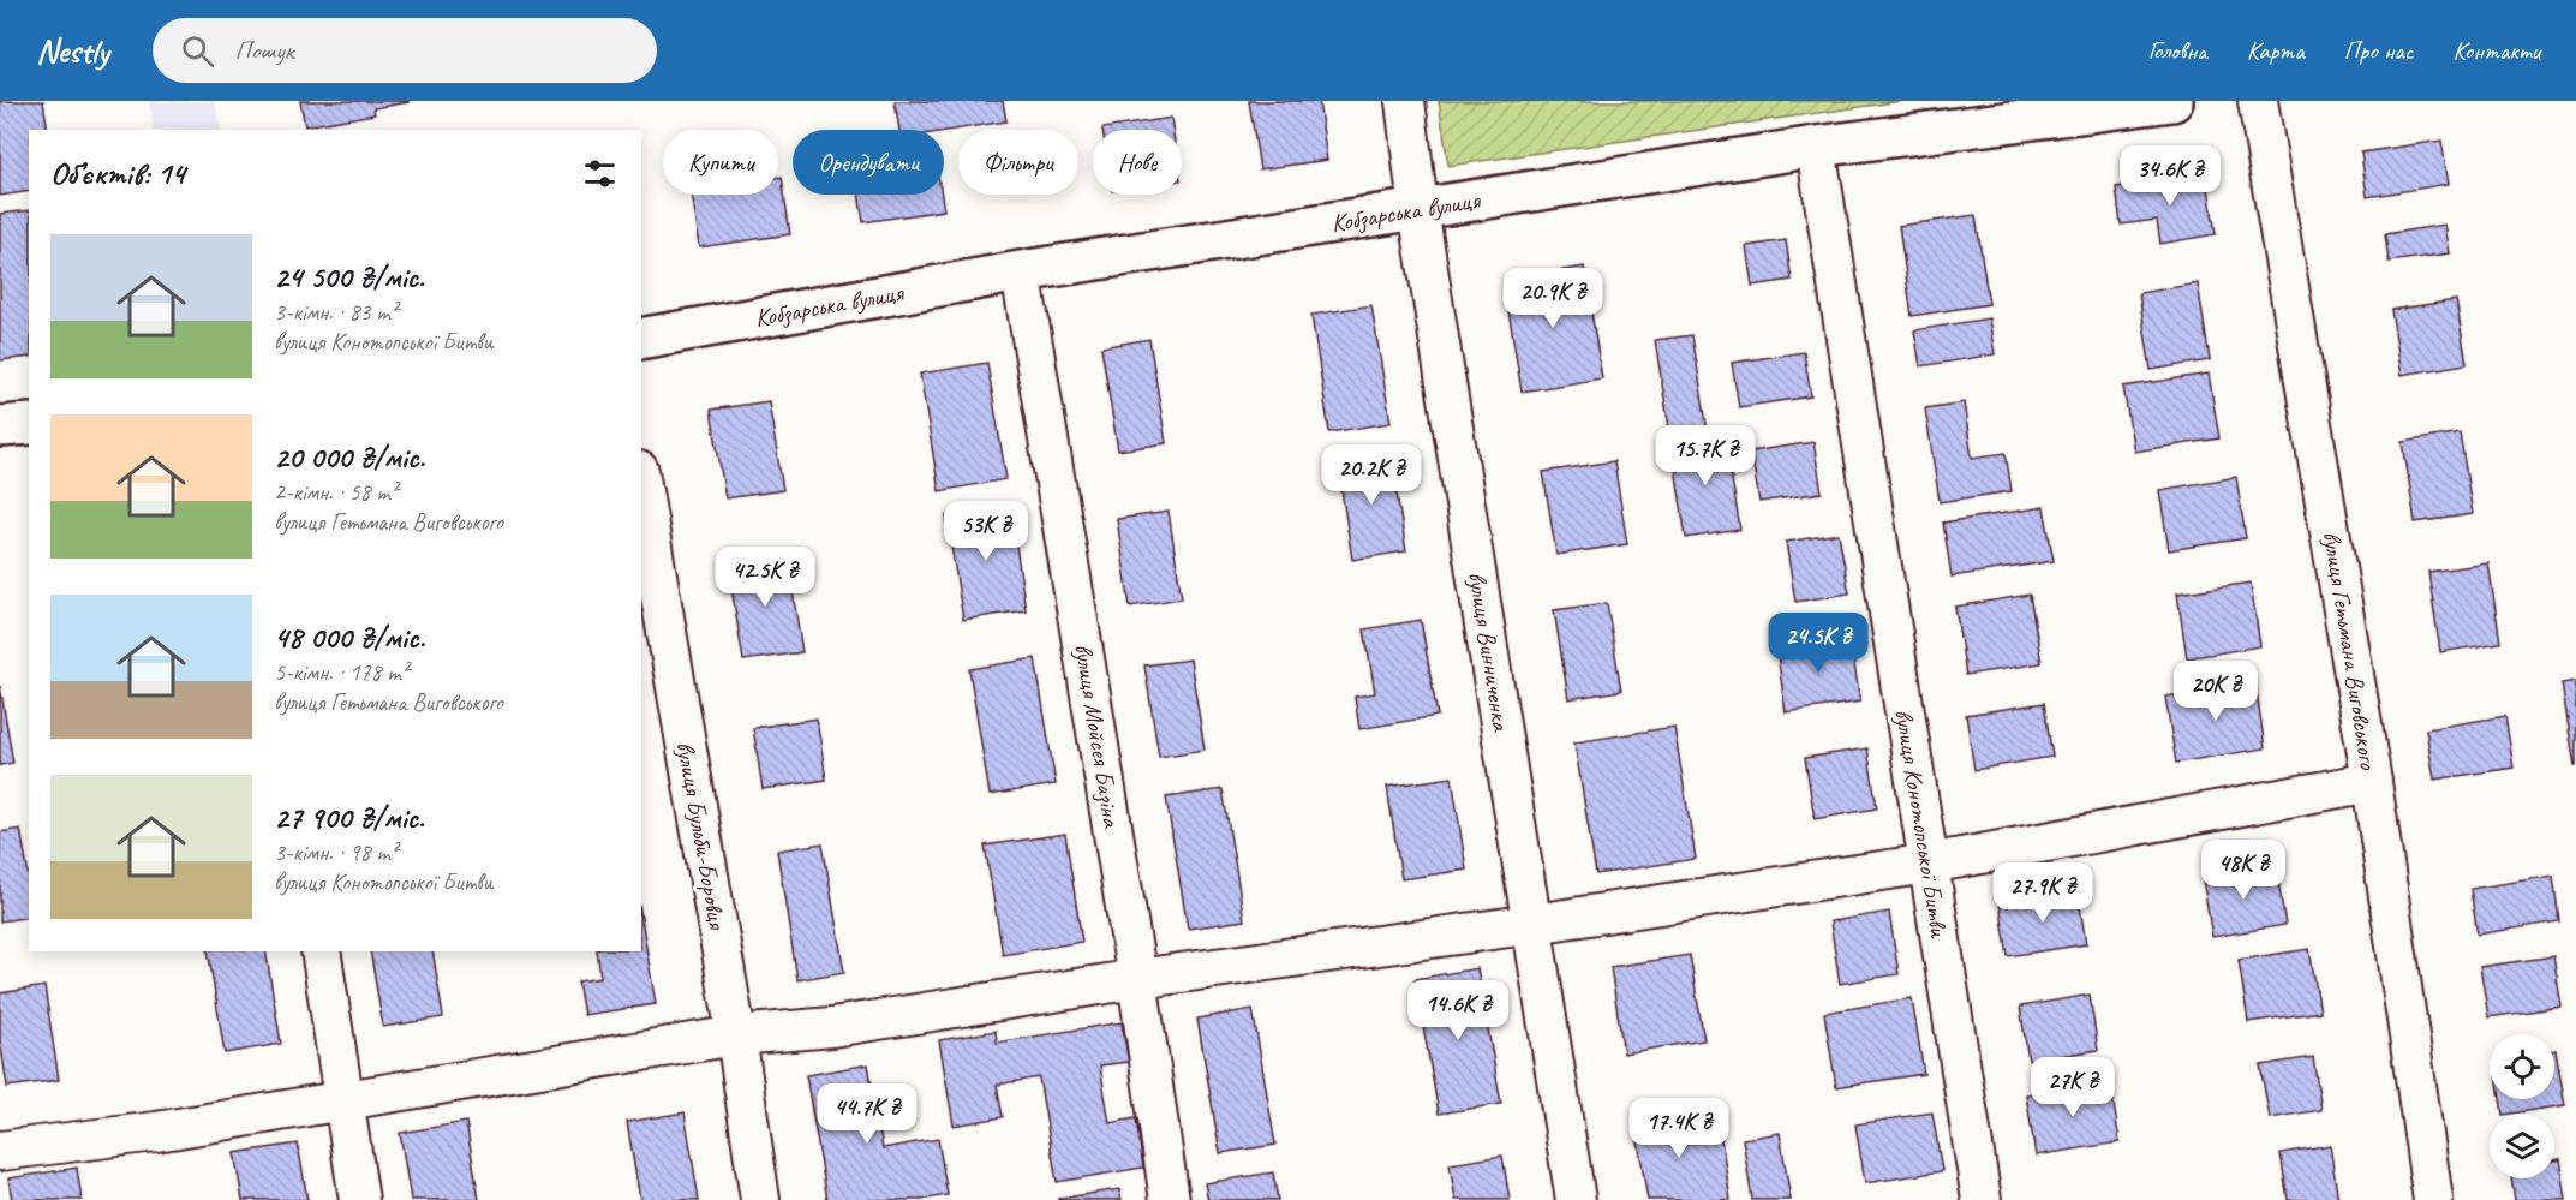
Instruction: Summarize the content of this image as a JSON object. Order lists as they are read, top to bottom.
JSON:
{
  "streets": {
    "street": [
      "Кобзарська вулиця",
      "вулиця Гетьмана Виговського",
      "вулиця Винниченка",
      "вулиця Мойсея Базіна",
      "вулиця Конотопської Битви",
      "вулиця Бульби-Боровця"
    ]
  },
  "crossings": [
    ["Кобзарська вулиця", "вулиця Винниченка"],
    ["Кобзарська вулиця", "вулиця Мойсея Базіна"],
    ["Кобзарська вулиця", "вулиця Конотопської Битви"]
  ],
  "page": {
    "header": "Nestly",
    "search": "Пошук",
    "nav": [
      "Головна",
      "Карта",
      "Про нас",
      "Контакти"
    ],
    "chip": [
      "Купити",
      "Орендувати",
      "Фільтри",
      "Нове"
    ],
    "heading": "Об’єктів: 14",
    "price": [
      "34.6K ₴",
      "20.9K ₴",
      "15.7K ₴",
      "20.2K ₴",
      "53K ₴",
      "42.5K ₴",
      "24.5K ₴",
      "20K ₴",
      "48K ₴",
      "27.9K ₴",
      "14.6K ₴",
      "27K ₴",
      "44.7K ₴",
      "17.4K ₴"
    ],
    "list": [
      {
        "name": "24 500 ₴/міс.",
        "note": "3-кімн. · 83 m² · вулиця Конотопської Битви"
      },
      {
        "name": "20 000 ₴/міс.",
        "note": "2-кімн. · 58 m² · вулиця Гетьмана Виговського"
      },
      {
        "name": "48 000 ₴/міс.",
        "note": "5-кімн. · 178 m² · вулиця Гетьмана Виговського"
      },
      {
        "name": "27 900 ₴/міс.",
        "note": "3-кімн. · 98 m² · вулиця Конотопської Битви"
      }
    ]
  }
}
